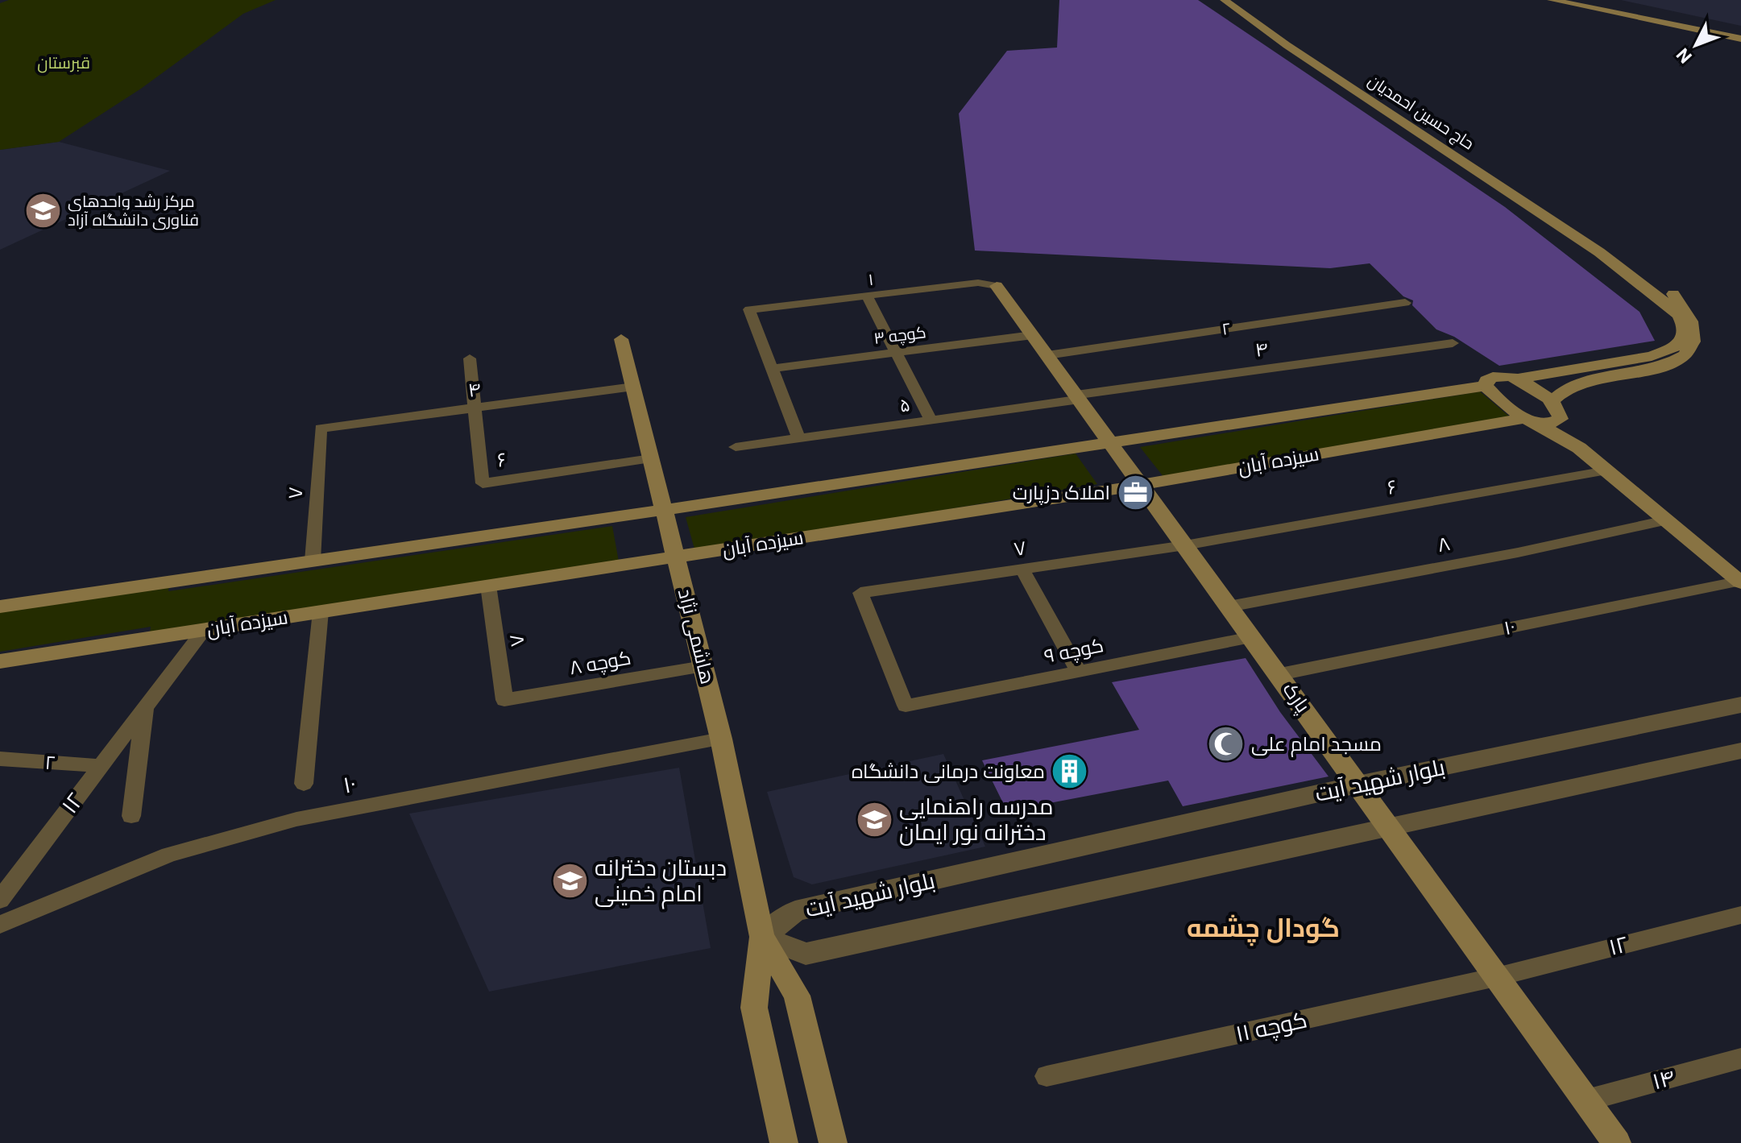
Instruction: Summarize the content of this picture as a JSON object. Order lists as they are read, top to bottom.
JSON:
{
  "streets": {
    "main road": [
      "حاج حسین احمدیان",
      "سیزده آبان",
      "هاشمی نژاد",
      "پارک"
    ],
    "street": [
      "۱",
      "۲",
      "کوچه ۳",
      "۴",
      "۵",
      "۶",
      "۷",
      "۸",
      "۱۰",
      "کوچه ۹",
      "کوچه ۸",
      "بلوار شهید آیت",
      "۱۲",
      "کوچه ۱۱",
      "۱۴"
    ]
  },
  "crossings": [
    ["۱", "کوچه ۳"],
    ["۱", "پارک"],
    ["۲", "پارک"],
    ["۲", "۱۲"],
    ["کوچه ۳", "پارک"],
    ["۴", "۵"],
    ["۴", "۶"],
    ["۴", "۷"],
    ["۴", "هاشمی نژاد"],
    ["۴", "پارک"],
    ["۵", "پارک"],
    ["۶", "۷"],
    ["۶", "هاشمی نژاد"],
    ["۶", "پارک"],
    ["سیزده آبان", "۸"],
    ["سیزده آبان", "هاشمی نژاد"],
    ["سیزده آبان", "پارک"],
    ["سیزده آبان", "۱۲"],
    ["۷", "کوچه ۹"],
    ["۷", "پارک"],
    ["۸", "کوچه ۸"],
    ["۸", "پارک"],
    ["۱۰", "هاشمی نژاد"],
    ["۱۰", "پارک"],
    ["هاشمی نژاد", "کوچه ۸"],
    ["هاشمی نژاد", "بلوار شهید آیت"],
    ["کوچه ۹", "پارک"],
    ["پارک", "بلوار شهید آیت"],
    ["پارک", "۱۲"],
    ["پارک", "کوچه ۱۱"],
    ["پارک", "۱۴"],
    ["۱۲", "کوچه ۱۱"]
  ],
  "districts": ["گودال چشمه"],
  "parks": ["قبرستان"],
  "places": {
    "school or university": ["مرکز رشد واحدهای فناوری دانشگاه آزاد", "مدرسه راهنمایی دخترانه نور ایمان", "دبستان دخترانه امام خمینی"],
    "office": ["املاک دزپارت"],
    "mosque": ["مسجد امام علی"],
    "building": ["معاونت درمانی دانشگاه"]
  },
  "north": "bottom left"
}
